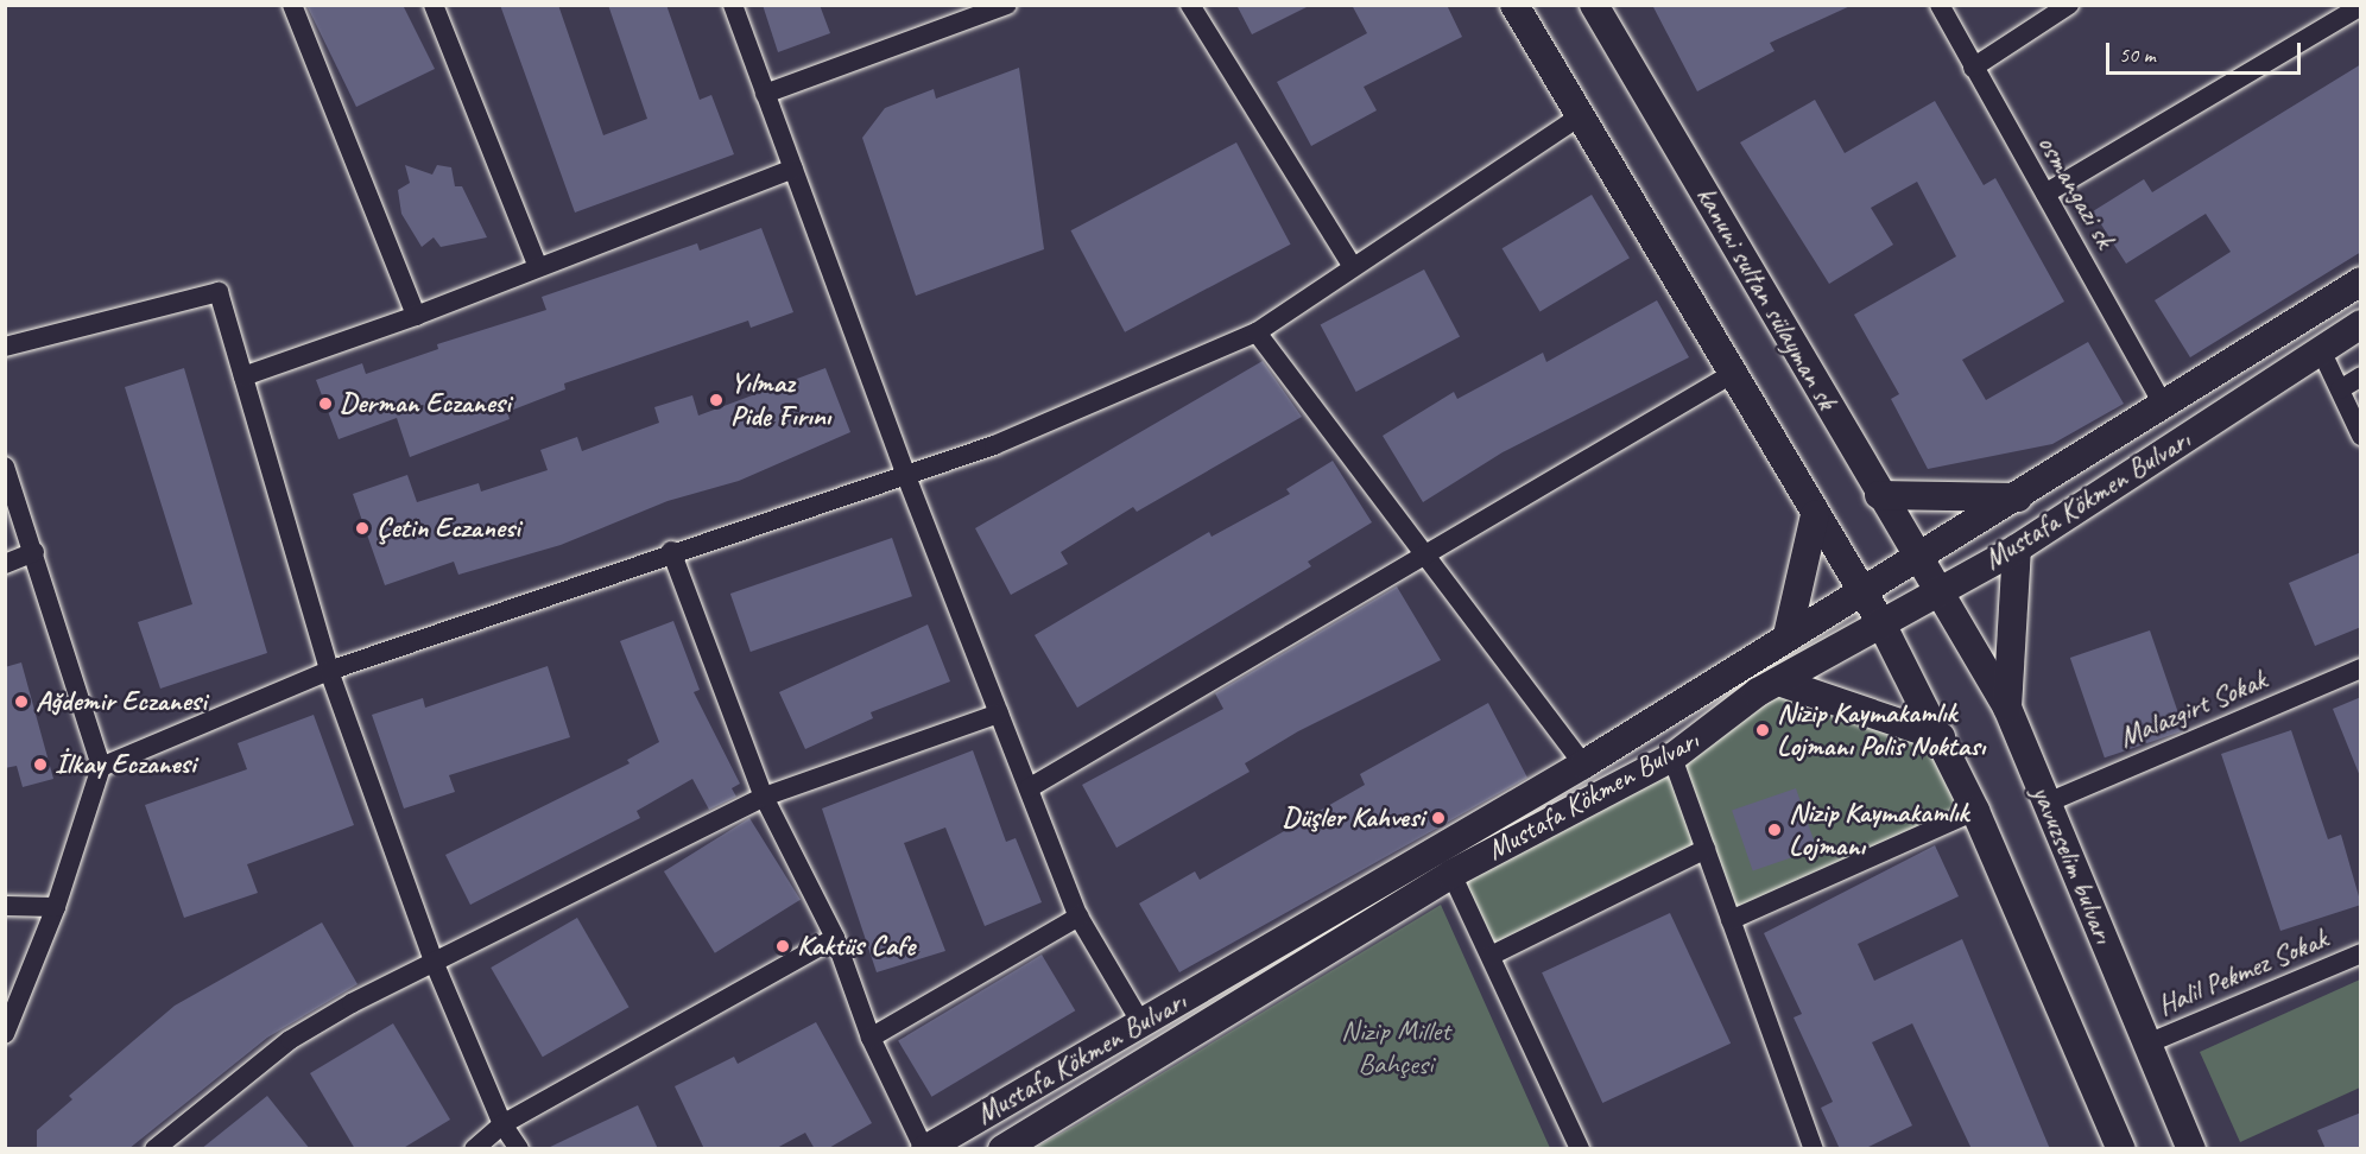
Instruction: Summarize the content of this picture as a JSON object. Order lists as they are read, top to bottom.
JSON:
{
  "streets": {
    "main road": ["kanuni sultan sülayman sk", "Mustafa Kökmen Bulvarı", "yavuzselim bulvarı"],
    "street": ["osmangazi sk", "Malazgirt Sokak", "Halil Pekmez Sokak"]
  },
  "crossings": [
    ["osmangazi sk", "Mustafa Kökmen Bulvarı"],
    ["kanuni sultan sülayman sk", "Mustafa Kökmen Bulvarı"],
    ["kanuni sultan sülayman sk", "yavuzselim bulvarı"],
    ["Mustafa Kökmen Bulvarı", "yavuzselim bulvarı"],
    ["Malazgirt Sokak", "yavuzselim bulvarı"],
    ["yavuzselim bulvarı", "Halil Pekmez Sokak"]
  ],
  "parks": ["Nizip Millet Bahçesi"],
  "places": [
    "Yılmaz Pide Fırını",
    "Derman Eczanesi",
    "Çetin Eczanesi",
    "Ağdemir Eczanesi",
    "Nizip Kaymakamlık Lojmanı Polis Noktası",
    "İlkay Eczanesi",
    "Düşler Kahvesi",
    "Nizip Kaymakamlık Lojmanı",
    "Kaktüs Cafe"
  ],
  "scale_bar": "50 m"
}
